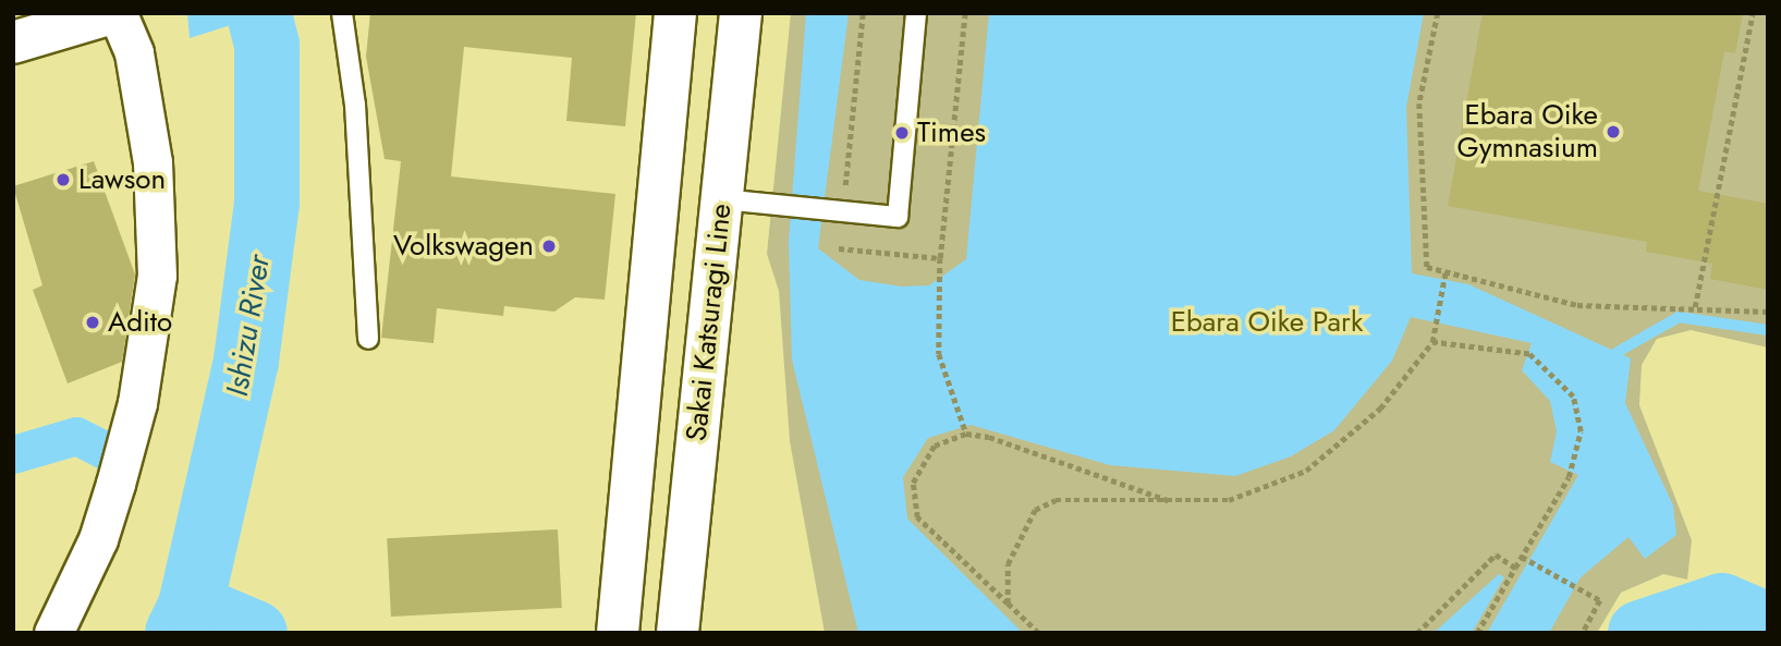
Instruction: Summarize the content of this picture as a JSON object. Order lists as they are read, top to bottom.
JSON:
{
  "streets": {
    "main road": ["Sakai Katsuragi Line"]
  },
  "water": ["Ishizu River"],
  "parks": ["Ebara Oike Park"],
  "places": [
    "Ebara Oike Gymnasium",
    "Times",
    "Lawson",
    "Volkswagen",
    "Adito"
  ]
}
